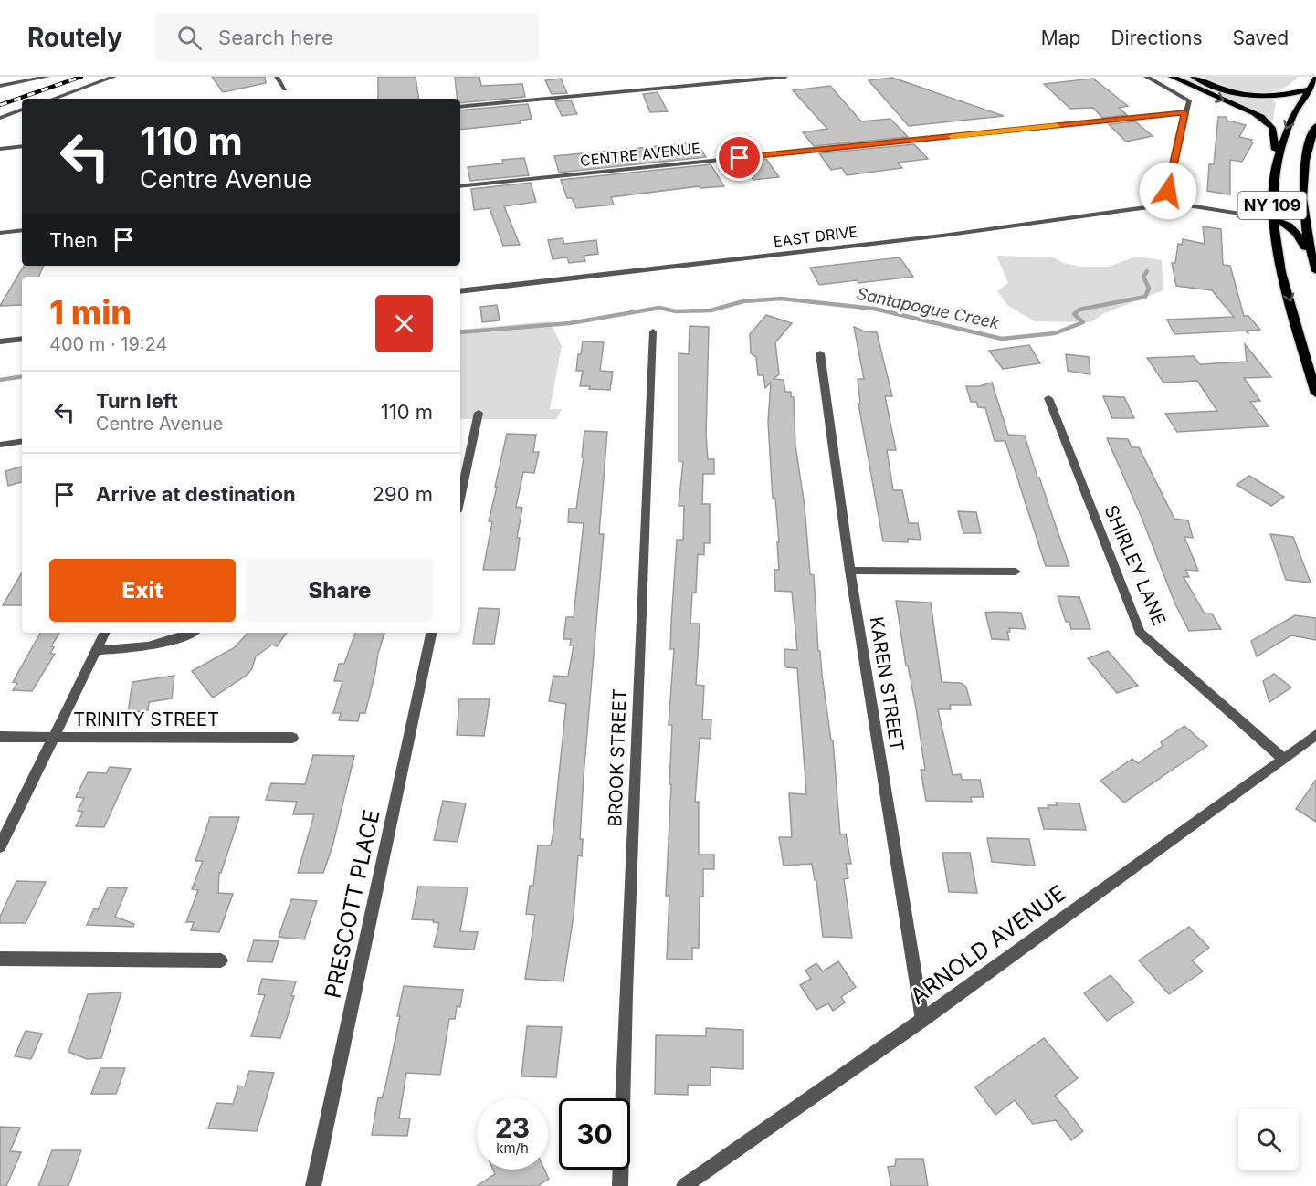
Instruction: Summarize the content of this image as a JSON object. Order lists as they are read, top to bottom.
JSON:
{
  "streets": {
    "main road": ["NY 109"],
    "street": [
      "CENTRE AVENUE",
      "EAST DRIVE",
      "SHIRLEY LANE",
      "KAREN STREET",
      "TRINITY STREET",
      "BROOK STREET",
      "PRESCOTT PLACE",
      "ARNOLD AVENUE"
    ]
  },
  "crossings": [
    ["NY 109", "EAST DRIVE"],
    ["SHIRLEY LANE", "ARNOLD AVENUE"],
    ["KAREN STREET", "ARNOLD AVENUE"]
  ],
  "water": ["Santapogue Creek"],
  "page": {
    "header": "Routely",
    "search": "Search here",
    "nav": ["Map", "Directions", "Saved"],
    "turn": ["110 m", "Centre Avenue"],
    "then": "Then",
    "heading": ["1 min", "400 m · 19:24"],
    "list": [
      {
        "name": "Turn left",
        "note": "Centre Avenue",
        "value": "110 m"
      },
      {
        "name": "Arrive at destination",
        "value": "290 m"
      }
    ],
    "buttons": ["Exit", "Share"],
    "speed": "23 km/h",
    "limit": "30"
  }
}
